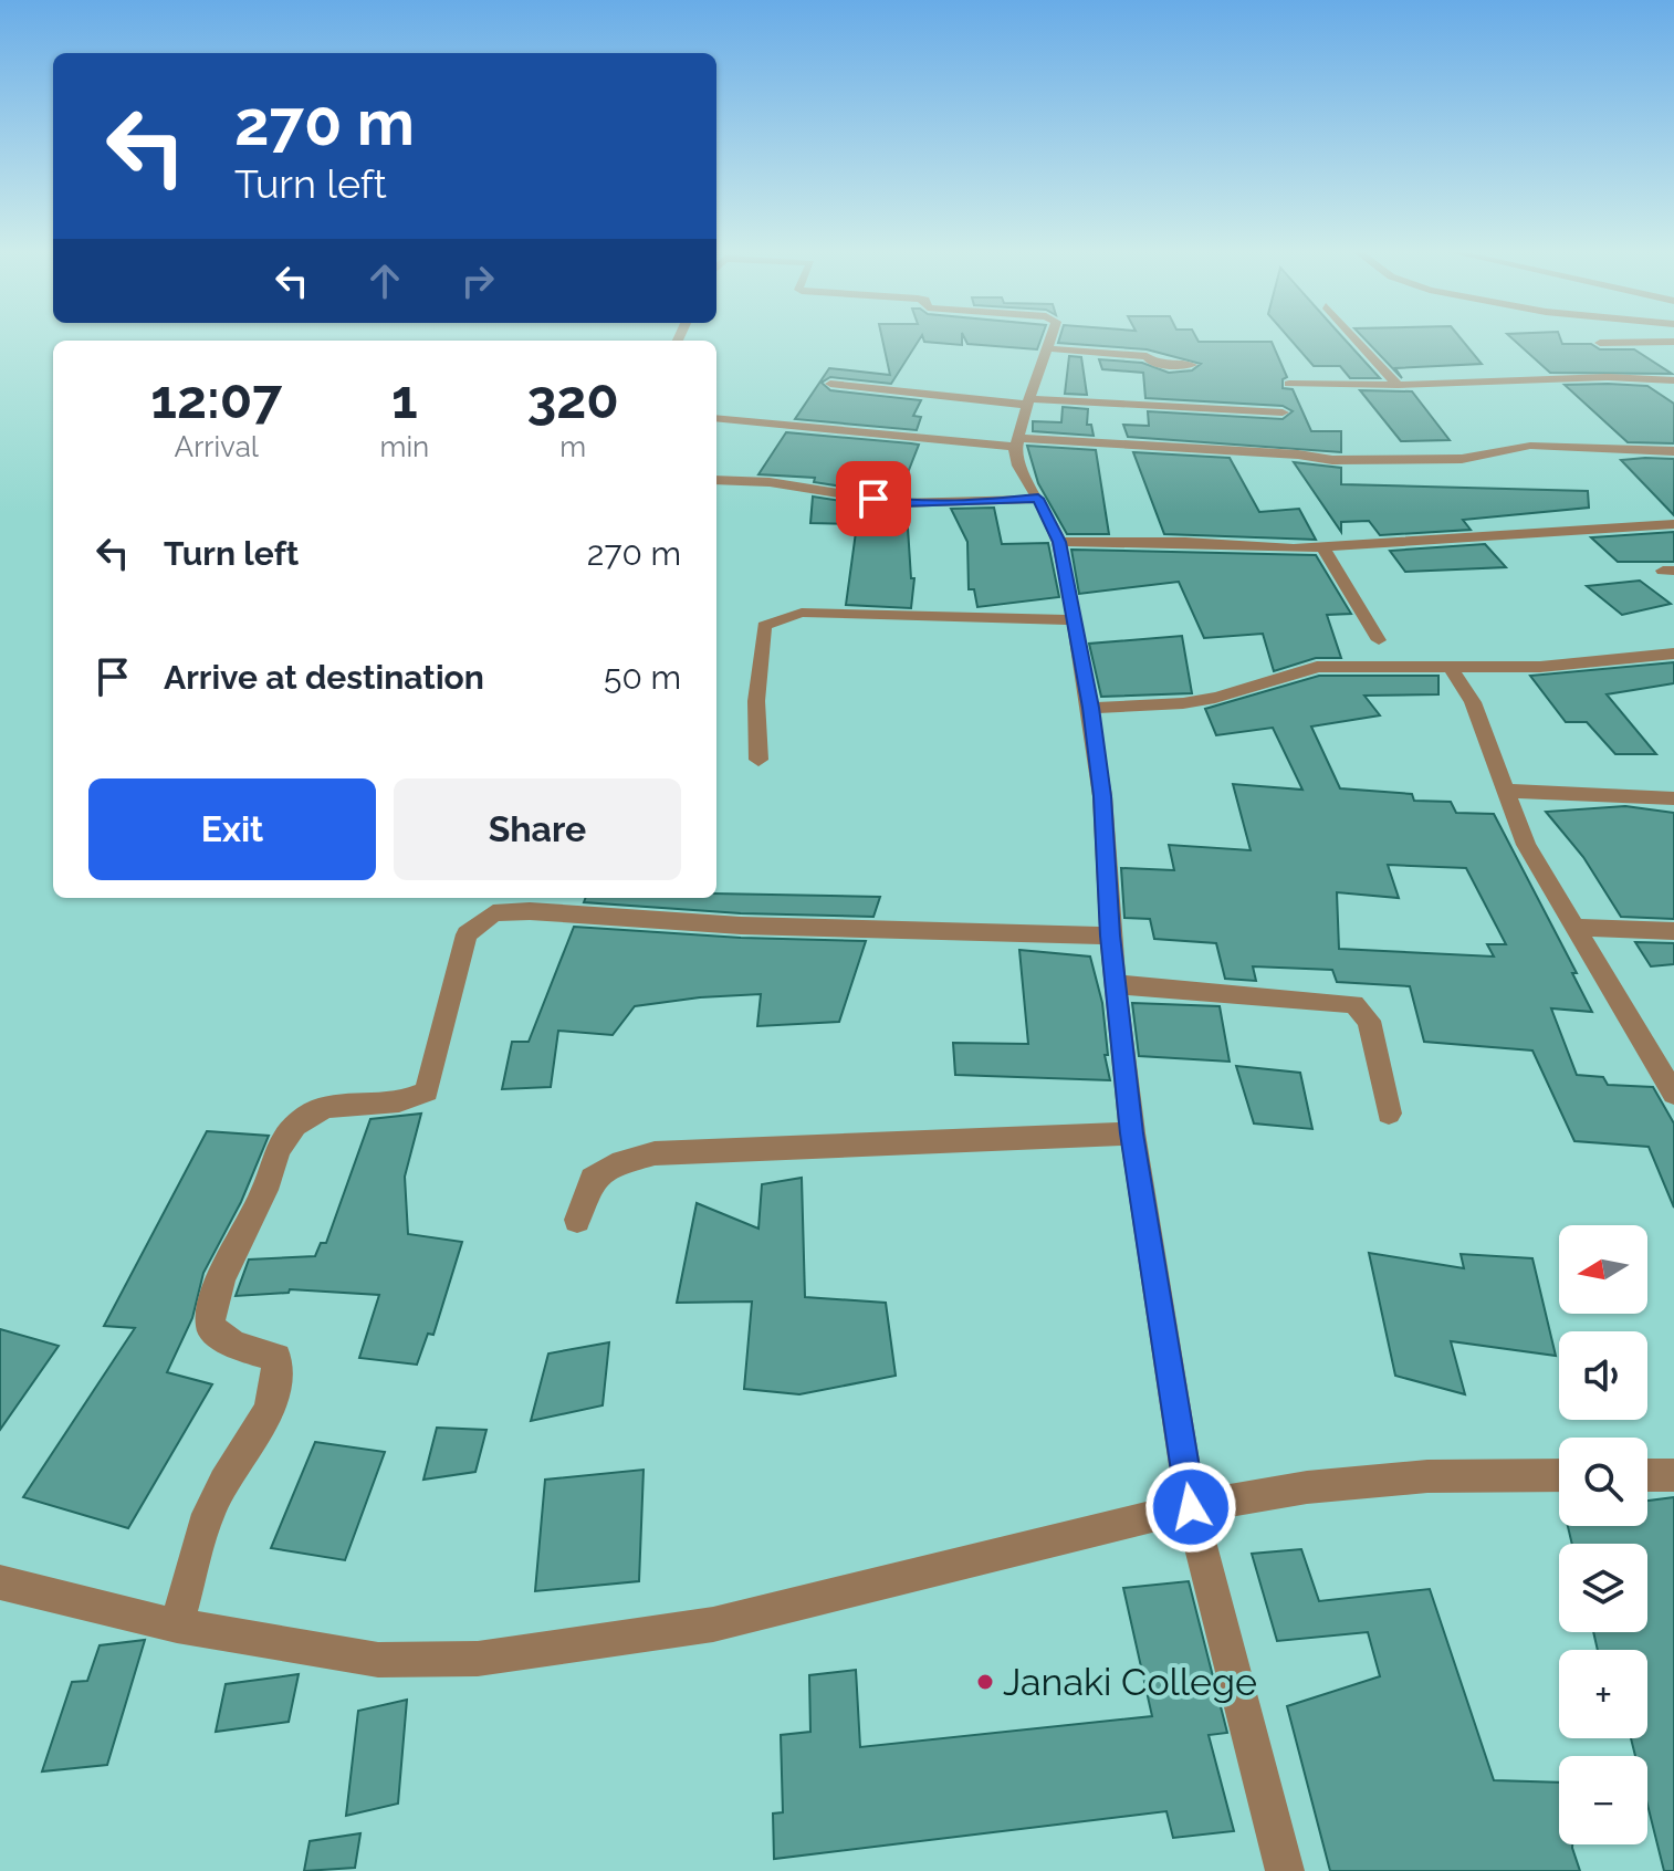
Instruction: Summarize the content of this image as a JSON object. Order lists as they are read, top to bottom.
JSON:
{
  "places": ["Janaki College"],
  "north": "left",
  "page": {
    "turn": ["270 m", "Turn left"],
    "eta": [
      "12:07",
      "Arrival",
      "1",
      "min",
      "320",
      "m"
    ],
    "list": [
      {
        "name": "Turn left",
        "value": "270 m"
      },
      {
        "name": "Arrive at destination",
        "value": "50 m"
      }
    ],
    "buttons": ["Exit", "Share"],
    "map_buttons": ["+", "−"]
  }
}
